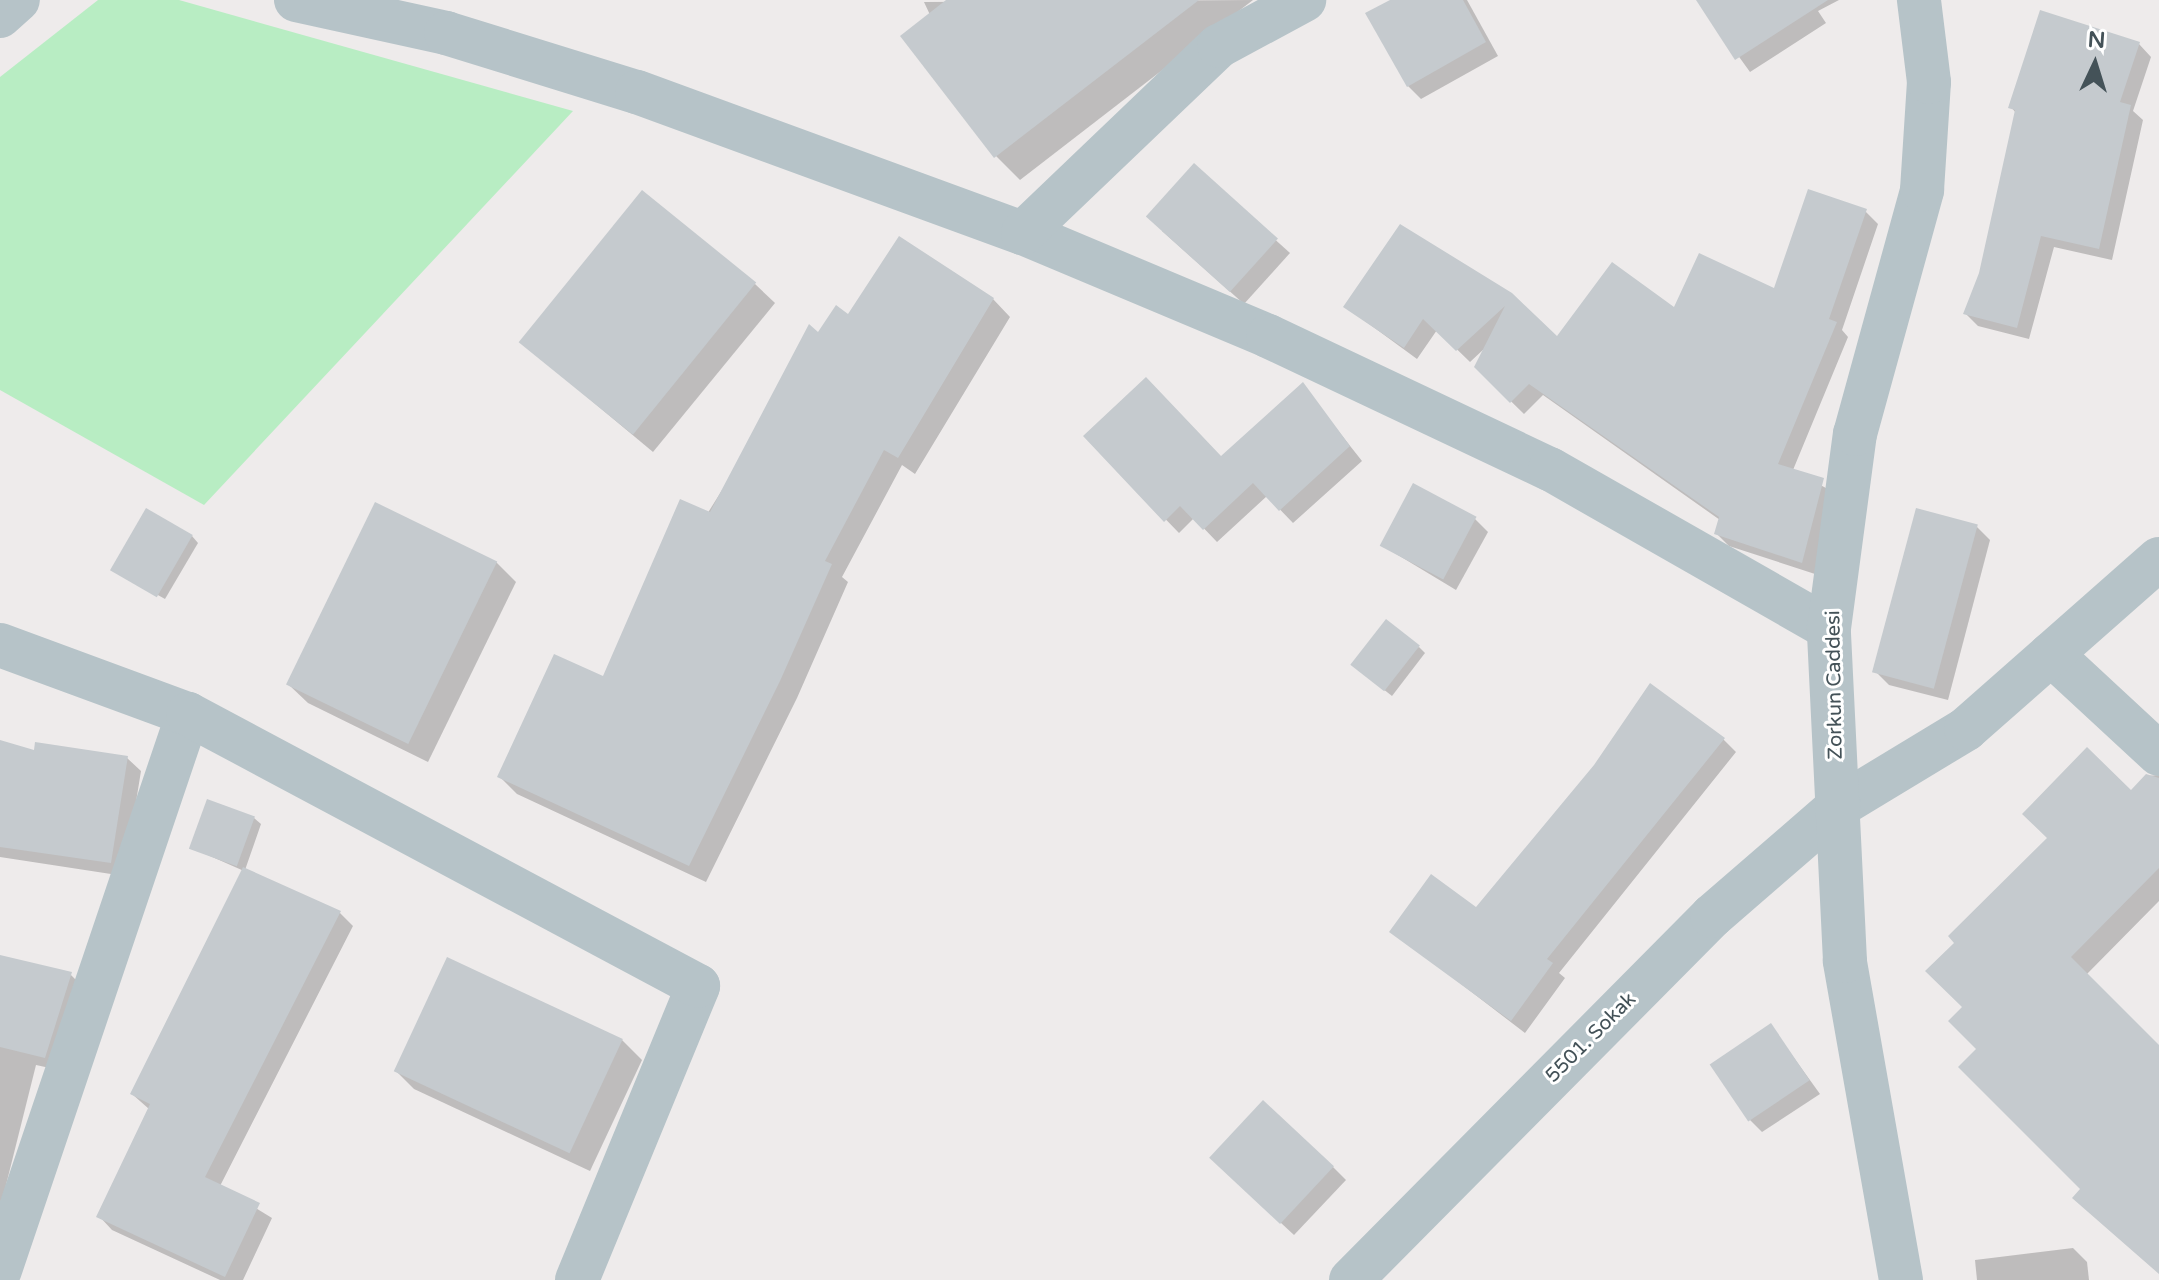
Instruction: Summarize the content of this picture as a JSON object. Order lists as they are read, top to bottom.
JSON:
{
  "streets": {
    "street": ["Zorkun Caddesi", "5501. Sokak"]
  },
  "crossings": [
    ["Zorkun Caddesi", "5501. Sokak"]
  ],
  "north": "top"
}
